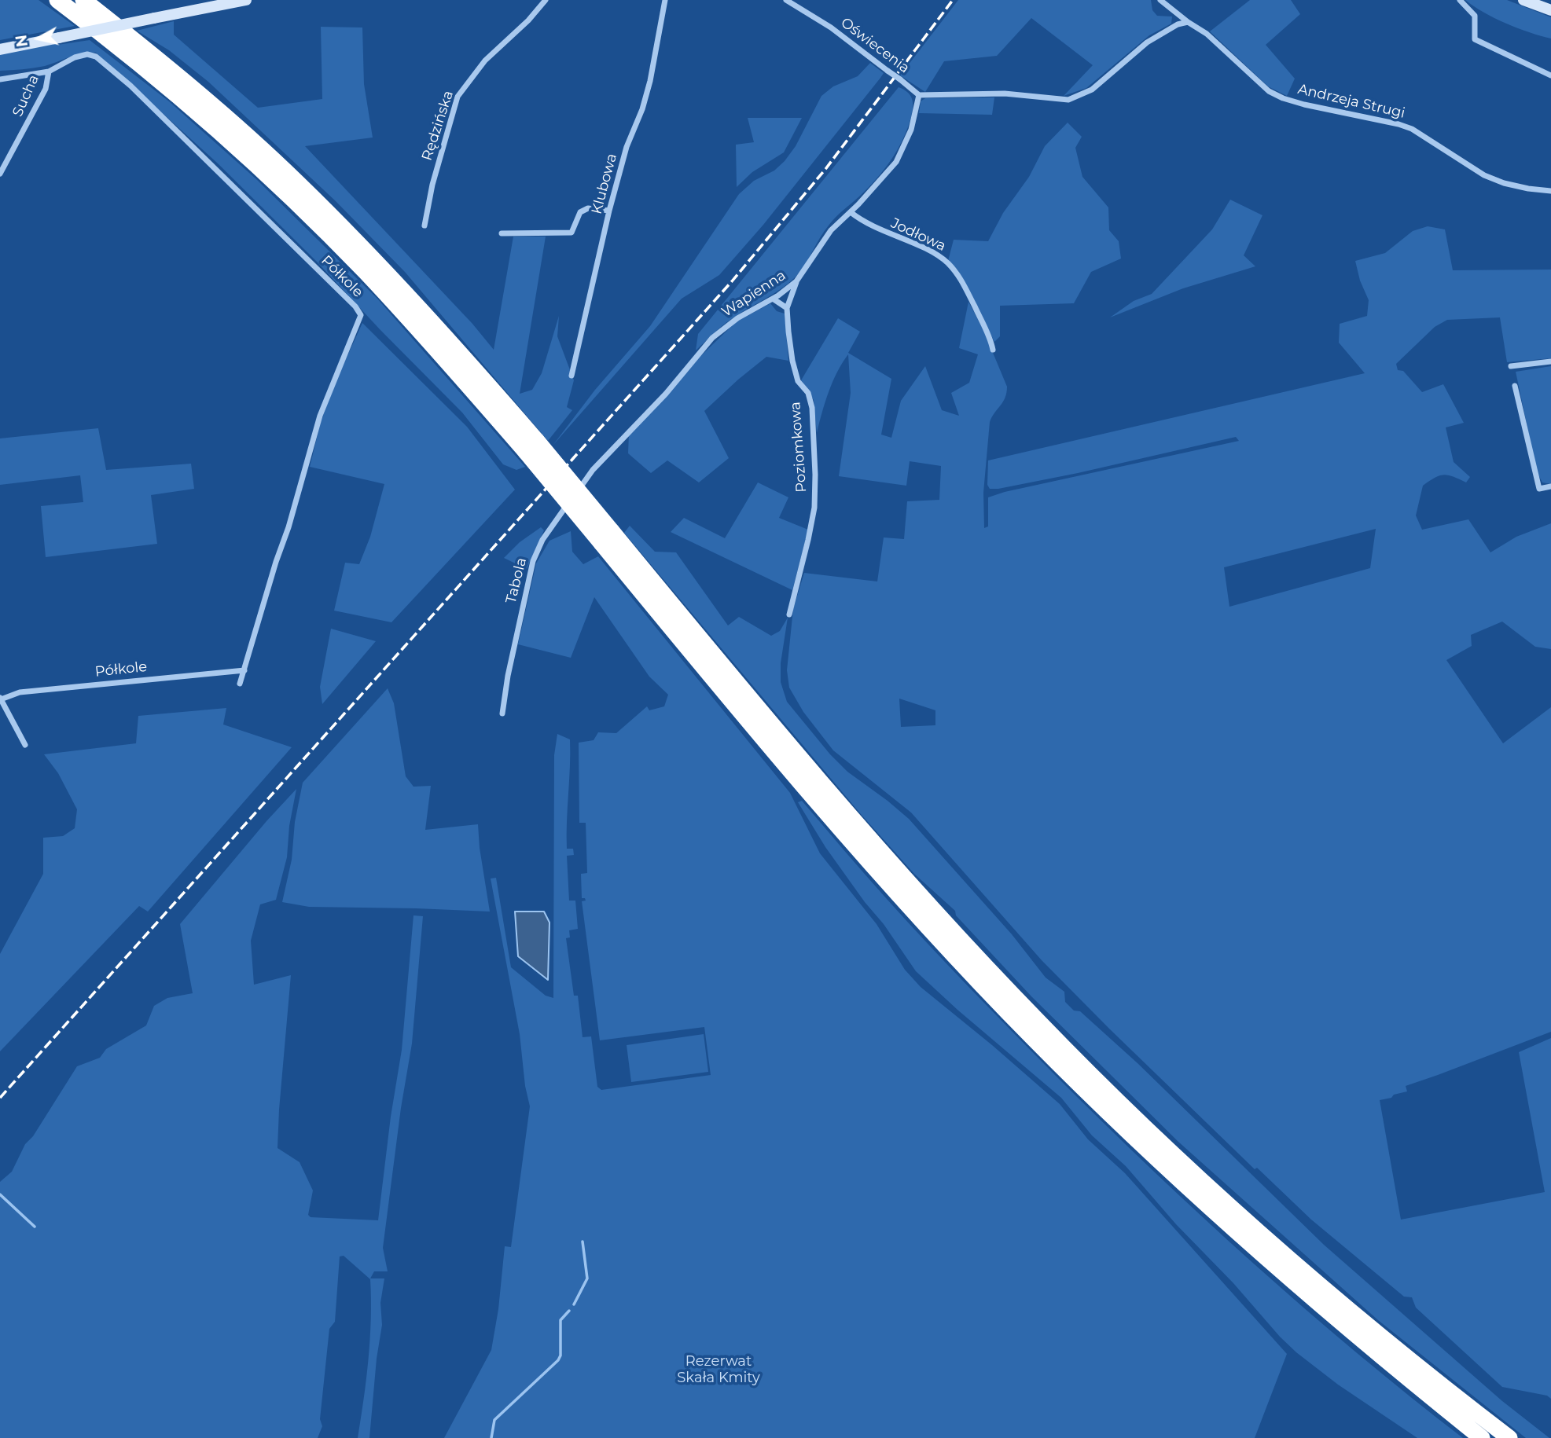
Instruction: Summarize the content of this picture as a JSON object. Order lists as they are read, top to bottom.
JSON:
{
  "streets": {
    "street": [
      "Oświecenia",
      "Sucha",
      "Andrzeja Strugi",
      "Rędzińska",
      "Klubowa",
      "Jodłowa",
      "Półkole",
      "Wapienna",
      "Poziomkowa",
      "Tabola"
    ]
  },
  "crossings": [
    ["Oświecenia", "Wapienna"],
    ["Sucha", "Półkole"],
    ["Jodłowa", "Wapienna"],
    ["Wapienna", "Poziomkowa"],
    ["Wapienna", "Tabola"]
  ],
  "parks": ["Rezerwat Skała Kmity"],
  "north": "left"
}
